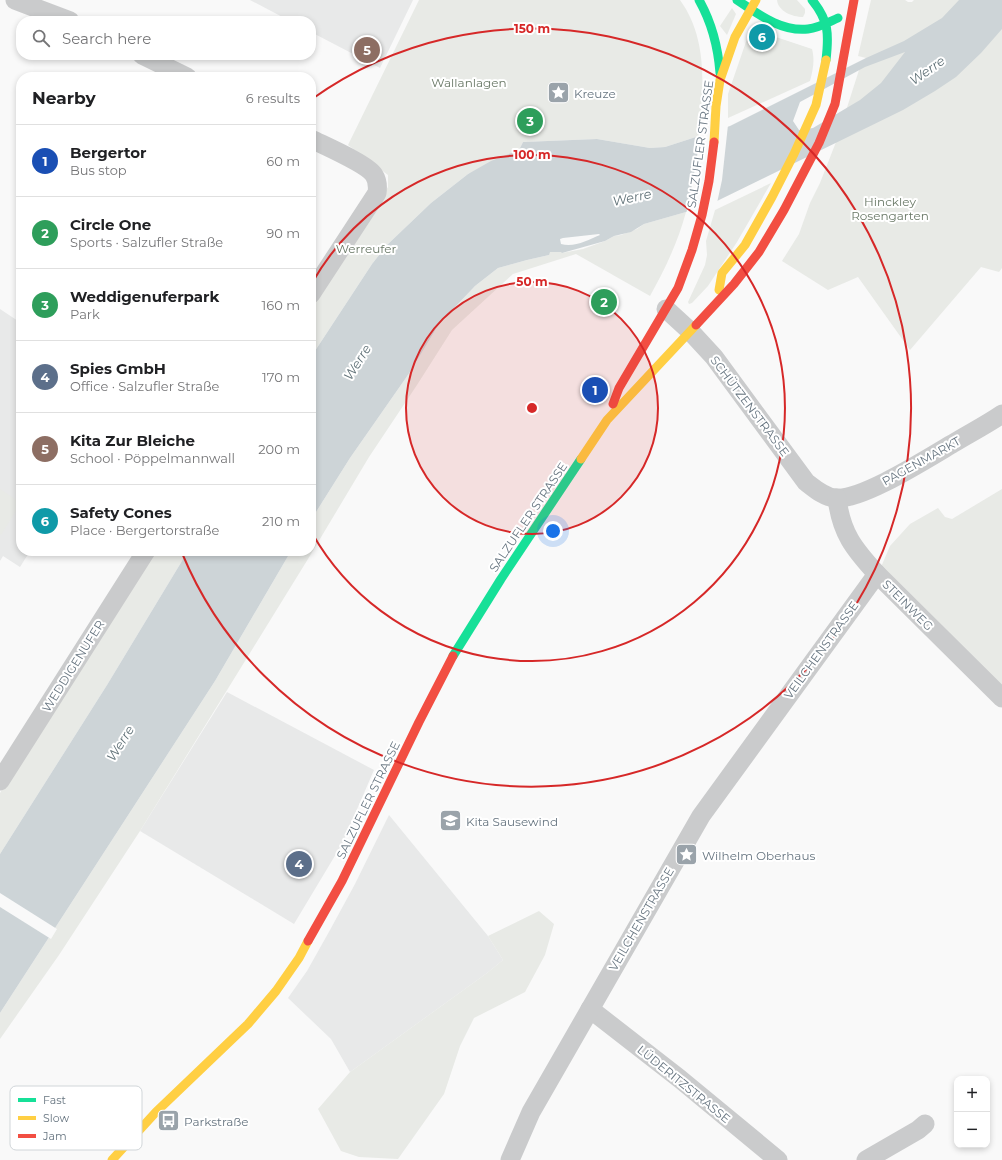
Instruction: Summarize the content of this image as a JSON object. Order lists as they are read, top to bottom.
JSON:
{
  "streets": {
    "main road": ["SALZUFLER STRASSE"],
    "street": [
      "SCHÜTZENSTRASSE",
      "PAGENMARKT",
      "STEINWEG",
      "VEILCHENSTRASSE",
      "WEDDIGENUFER",
      "LÜDERITZSTRASSE"
    ]
  },
  "crossings": [
    ["SALZUFLER STRASSE", "SCHÜTZENSTRASSE"],
    ["SCHÜTZENSTRASSE", "PAGENMARKT"],
    ["SCHÜTZENSTRASSE", "STEINWEG"],
    ["PAGENMARKT", "STEINWEG"],
    ["STEINWEG", "VEILCHENSTRASSE"],
    ["VEILCHENSTRASSE", "LÜDERITZSTRASSE"]
  ],
  "water": ["Werre"],
  "parks": ["Wallanlagen", "Hinckley Rosengarten", "Werreufer"],
  "places": {
    "place": ["Kreuze", "Wilhelm Oberhaus"],
    "school or university": ["Kita Sausewind"],
    "bus stop": ["Parkstraße"]
  },
  "legend": ["Fast", "Slow", "Jam"],
  "page": {
    "search": "Search here",
    "pins": [
      "6",
      "5",
      "3",
      "2",
      "1",
      "4"
    ],
    "heading": ["Nearby", "6 results"],
    "list": [
      {
        "mark": "1",
        "name": "Bergertor",
        "note": "Bus stop",
        "value": "60 m"
      },
      {
        "mark": "2",
        "name": "Circle One",
        "note": "Sports · Salzufler Straße",
        "value": "90 m"
      },
      {
        "mark": "3",
        "name": "Weddigenuferpark",
        "note": "Park",
        "value": "160 m"
      },
      {
        "mark": "4",
        "name": "Spies GmbH",
        "note": "Office · Salzufler Straße",
        "value": "170 m"
      },
      {
        "mark": "5",
        "name": "Kita Zur Bleiche",
        "note": "School · Pöppelmannwall",
        "value": "200 m"
      },
      {
        "mark": "6",
        "name": "Safety Cones",
        "note": "Place · Bergertorstraße",
        "value": "210 m"
      }
    ],
    "map_buttons": ["+", "−"]
  },
  "rings": ["150 m", "100 m", "50 m"]
}
